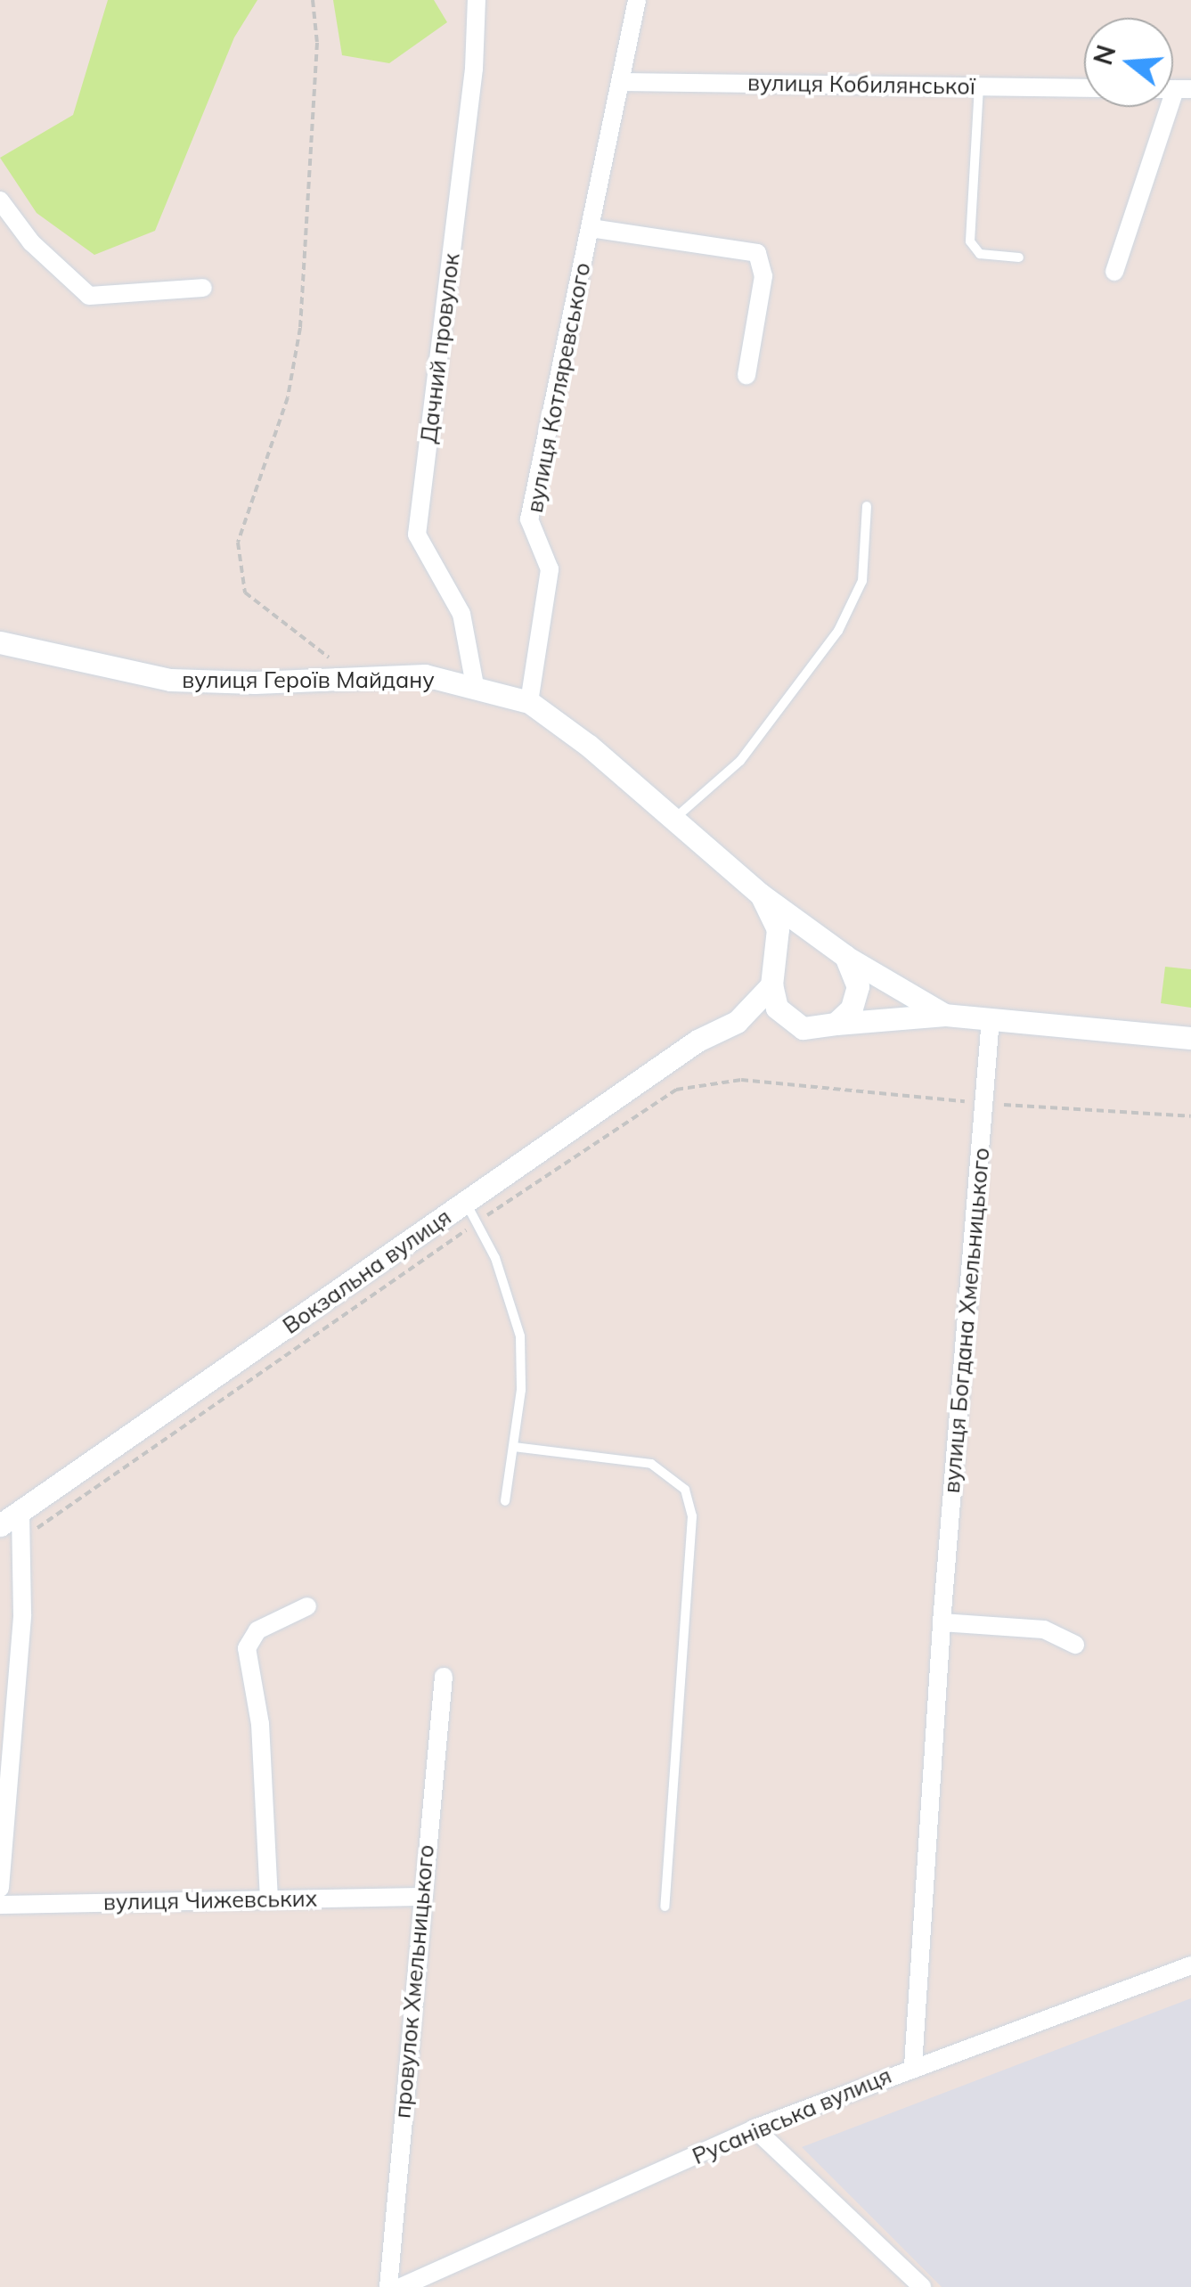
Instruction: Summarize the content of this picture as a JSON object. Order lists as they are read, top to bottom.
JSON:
{
  "streets": {
    "street": [
      "вулиця Кобилянської",
      "Дачний провулок",
      "вулиця Котляревського",
      "вулиця Героїв Майдану",
      "Вокзальна вулиця",
      "вулиця Богдана Хмельницького",
      "вулиця Чижевських",
      "провулок Хмельницького",
      "Русанівська вулиця"
    ]
  },
  "crossings": [
    ["вулиця Кобилянської", "вулиця Котляревського"],
    ["Дачний провулок", "вулиця Героїв Майдану"],
    ["вулиця Котляревського", "вулиця Героїв Майдану"],
    ["вулиця Героїв Майдану", "Вокзальна вулиця"],
    ["вулиця Героїв Майдану", "вулиця Богдана Хмельницького"],
    ["вулиця Богдана Хмельницького", "Русанівська вулиця"],
    ["вулиця Чижевських", "провулок Хмельницького"]
  ],
  "north": "left"
}
